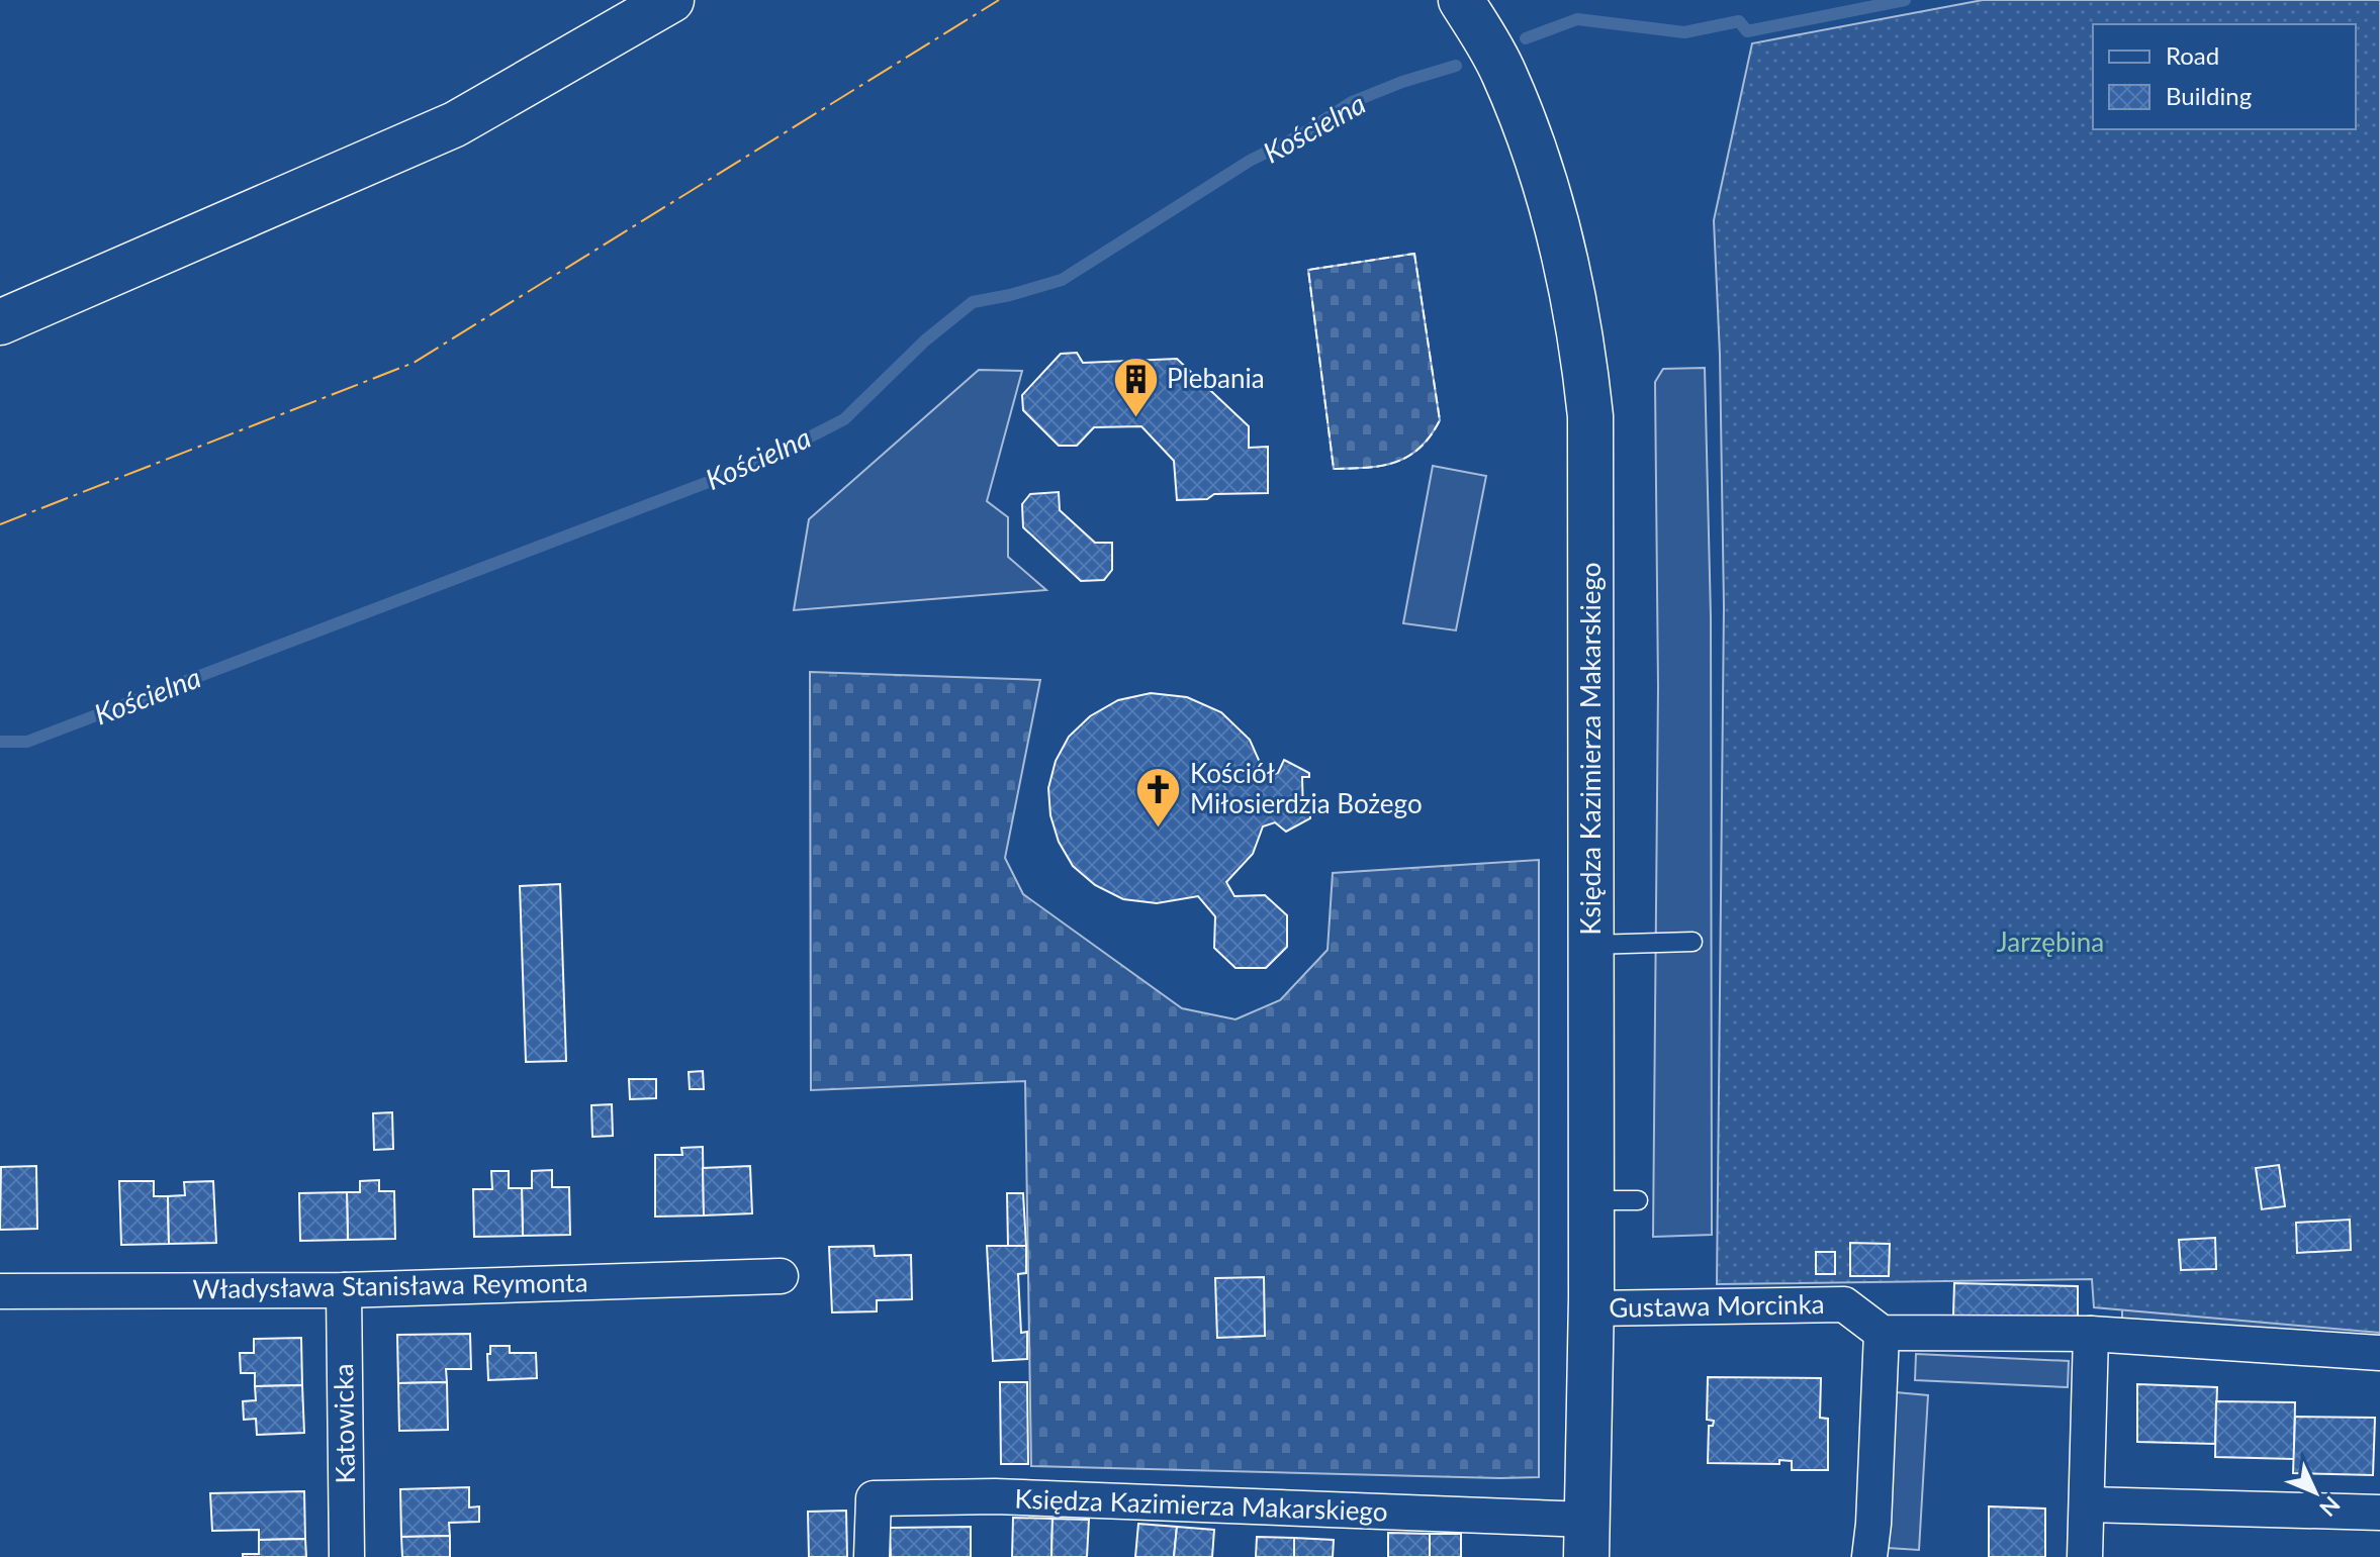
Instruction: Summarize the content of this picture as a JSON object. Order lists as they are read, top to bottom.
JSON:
{
  "streets": {
    "street": [
      "Księdza Kazimierza Makarskiego",
      "Władysława Stanisława Reymonta",
      "Gustawa Morcinka",
      "Katowicka"
    ]
  },
  "crossings": [
    ["Księdza Kazimierza Makarskiego", "Gustawa Morcinka"],
    ["Władysława Stanisława Reymonta", "Katowicka"]
  ],
  "water": ["Kościelna"],
  "parks": ["Jarzębina"],
  "places": {
    "building": ["Plebania"],
    "church": ["Kościół Miłosierdzia Bożego"]
  },
  "legend": ["Road", "Building"],
  "north": "bottom right"
}
